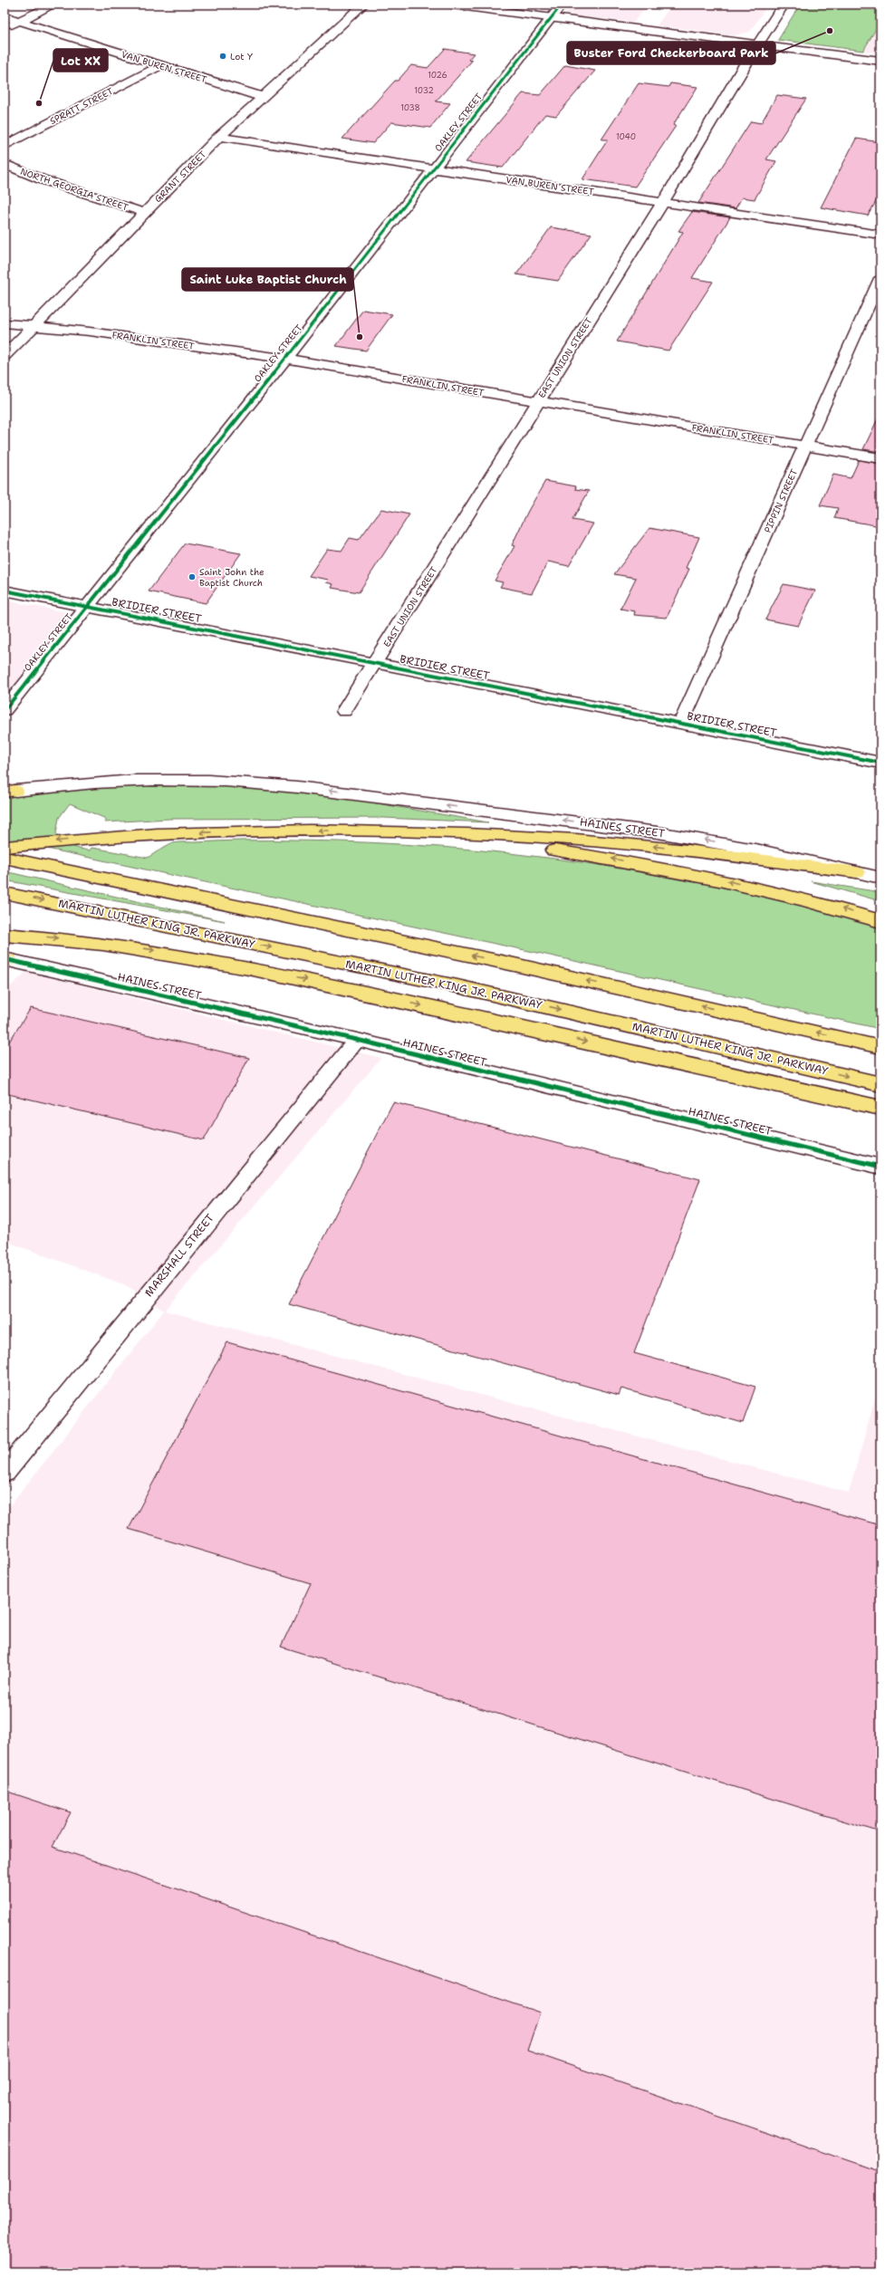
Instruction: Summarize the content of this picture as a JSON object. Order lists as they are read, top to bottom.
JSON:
{
  "streets": {
    "highway": ["MARTIN LUTHER KING JR. PARKWAY"],
    "street": [
      "VAN BUREN STREET",
      "SPRATT STREET",
      "OAKLEY STREET",
      "GRANT STREET",
      "NORTH GEORGIA STREET",
      "FRANKLIN STREET",
      "EAST UNION STREET",
      "PIPPIN STREET",
      "BRIDIER STREET",
      "HAINES STREET",
      "MARSHALL STREET"
    ]
  },
  "crossings": [
    ["VAN BUREN STREET", "SPRATT STREET"],
    ["VAN BUREN STREET", "OAKLEY STREET"],
    ["VAN BUREN STREET", "GRANT STREET"],
    ["VAN BUREN STREET", "EAST UNION STREET"],
    ["OAKLEY STREET", "FRANKLIN STREET"],
    ["OAKLEY STREET", "BRIDIER STREET"],
    ["GRANT STREET", "NORTH GEORGIA STREET"],
    ["GRANT STREET", "FRANKLIN STREET"],
    ["FRANKLIN STREET", "EAST UNION STREET"],
    ["FRANKLIN STREET", "PIPPIN STREET"],
    ["EAST UNION STREET", "BRIDIER STREET"],
    ["PIPPIN STREET", "BRIDIER STREET"],
    ["HAINES STREET", "MARSHALL STREET"]
  ],
  "one_way": ["HAINES STREET"],
  "places": [
    "Buster Ford Checkerboard Park",
    "Lot Y",
    "Lot XX",
    "Saint Luke Baptist Church",
    "Saint John the Baptist Church"
  ],
  "house_numbers": [
    "1026",
    "1032",
    "1038",
    "1040"
  ]
}
